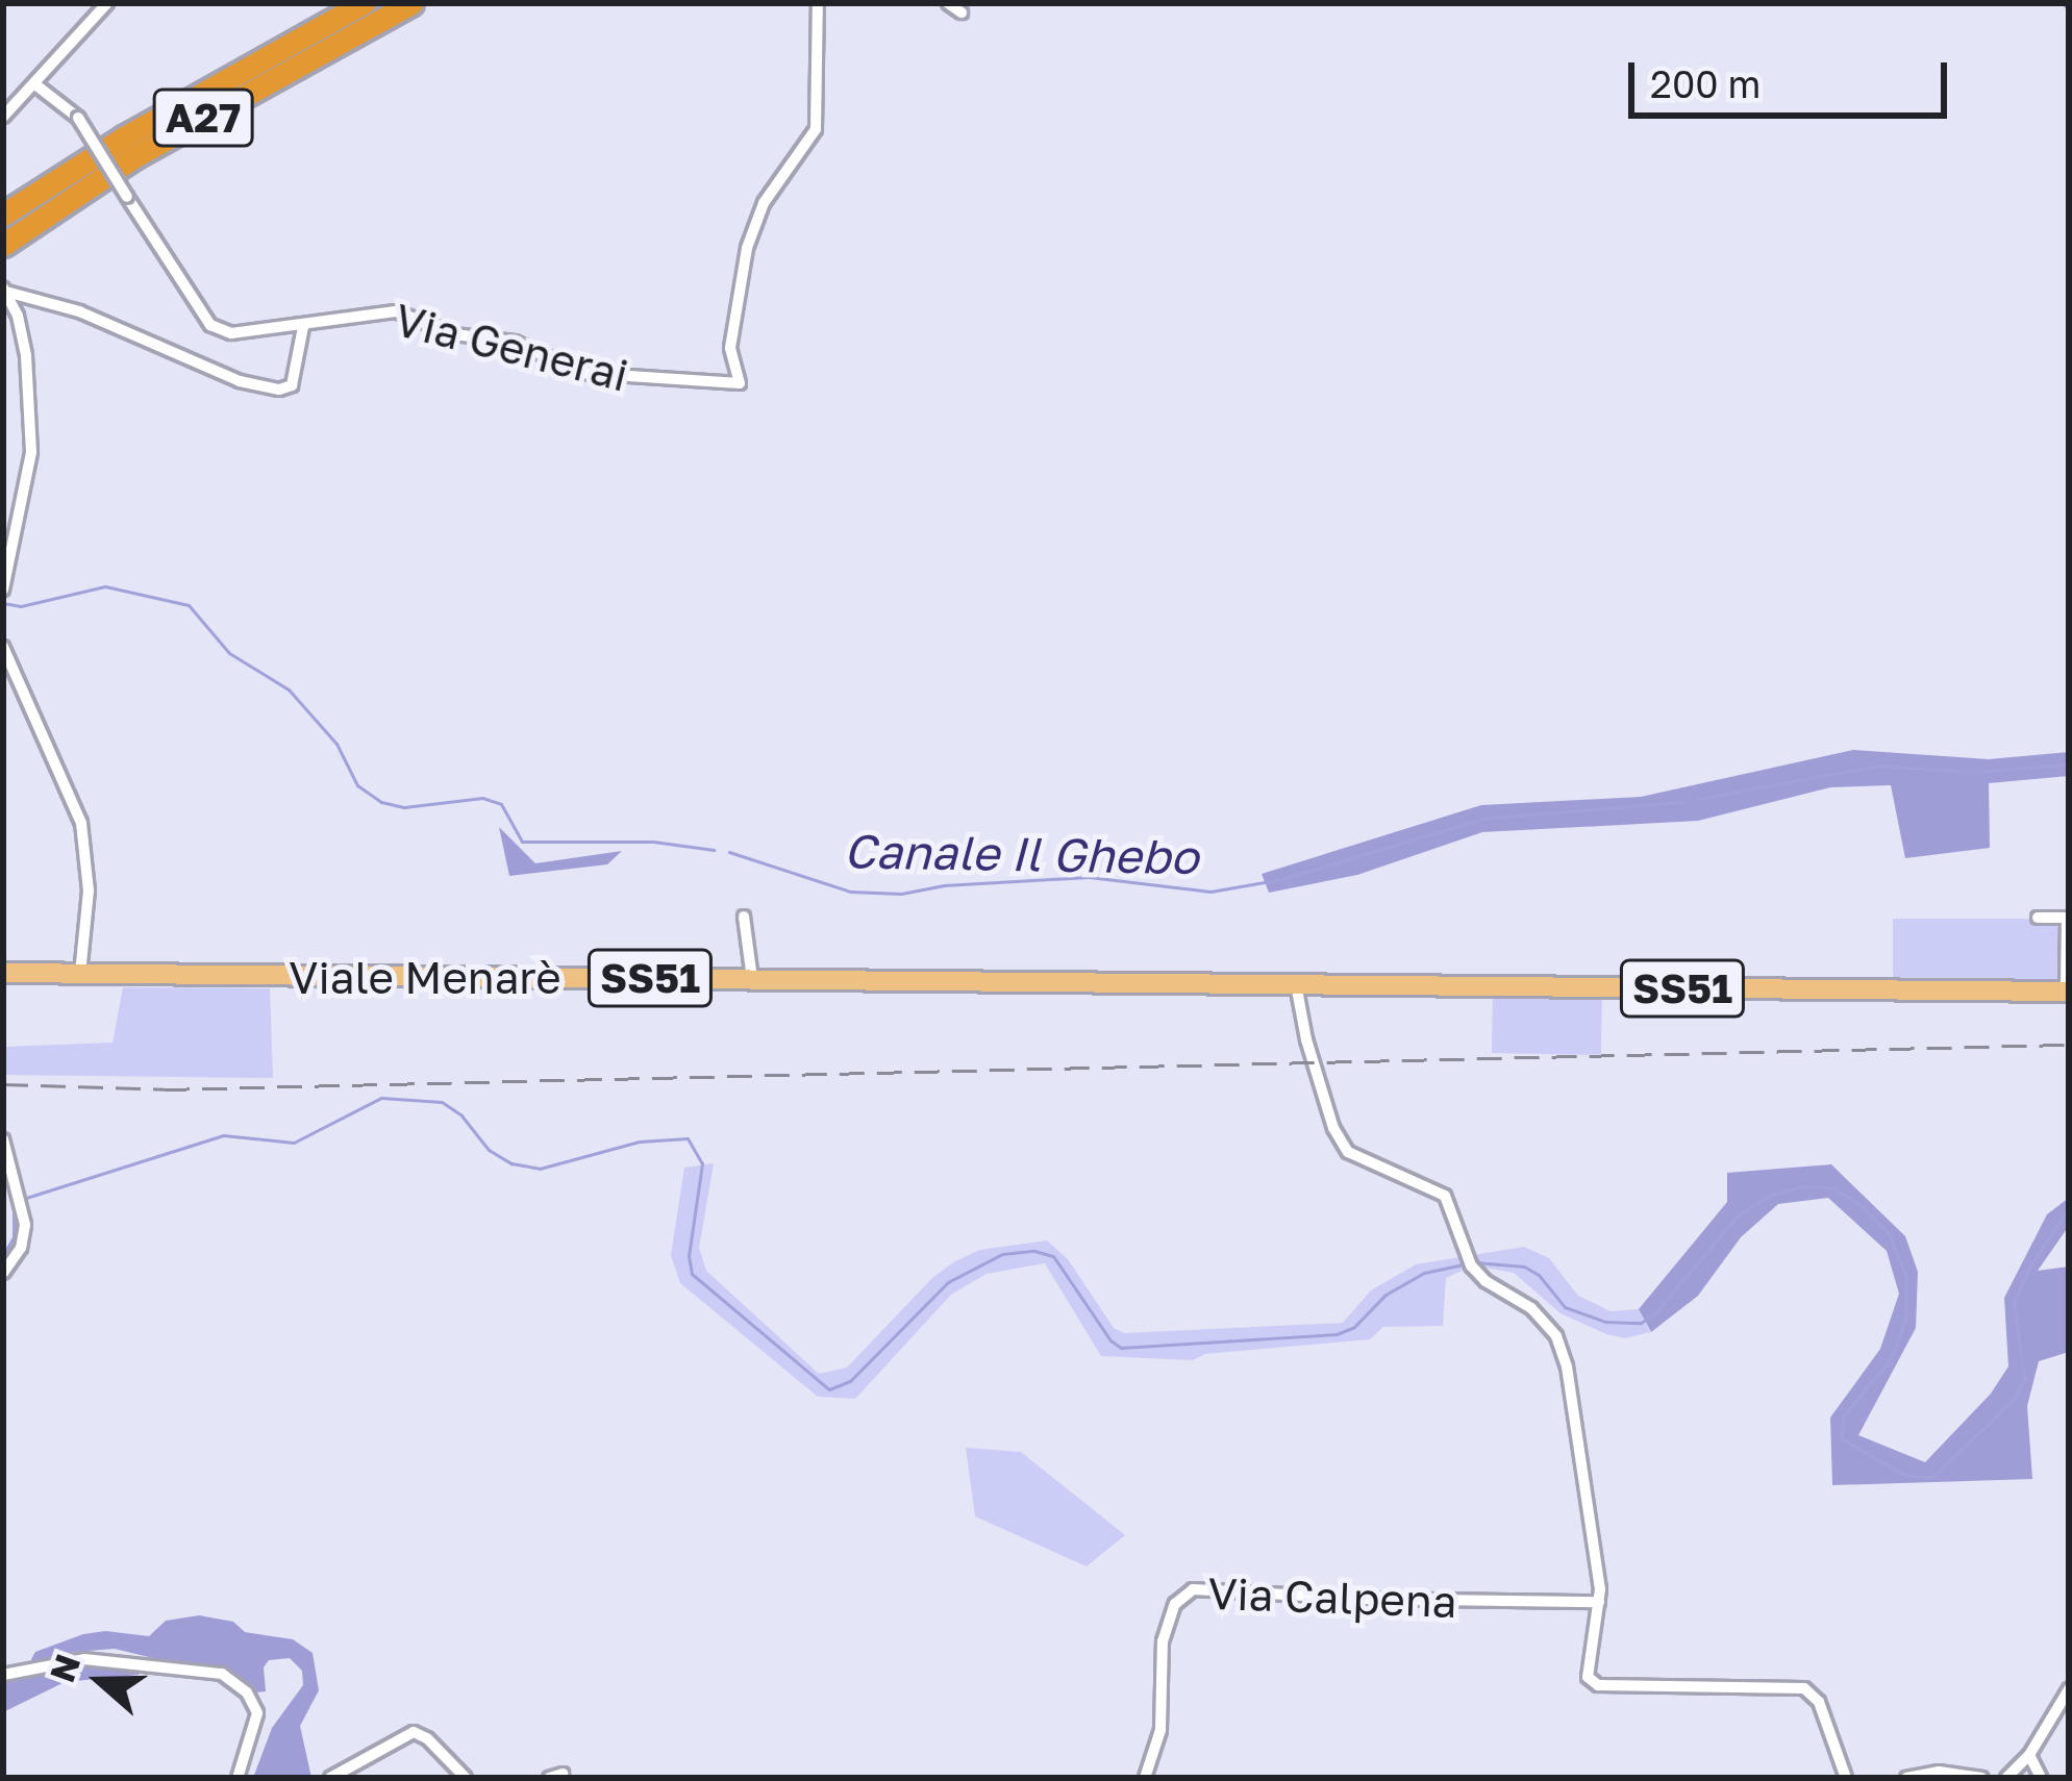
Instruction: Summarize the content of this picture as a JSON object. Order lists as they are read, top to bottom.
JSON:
{
  "streets": {
    "highway": ["A27"],
    "main road": ["Viale Menarè", "SS51"],
    "street": ["Via Generai", "Via Calpena"]
  },
  "crossings": [
    ["Viale Menarè", "SS51"]
  ],
  "water": ["Canale Il Ghebo"],
  "scale_bar": "200 m",
  "north": "left"
}
